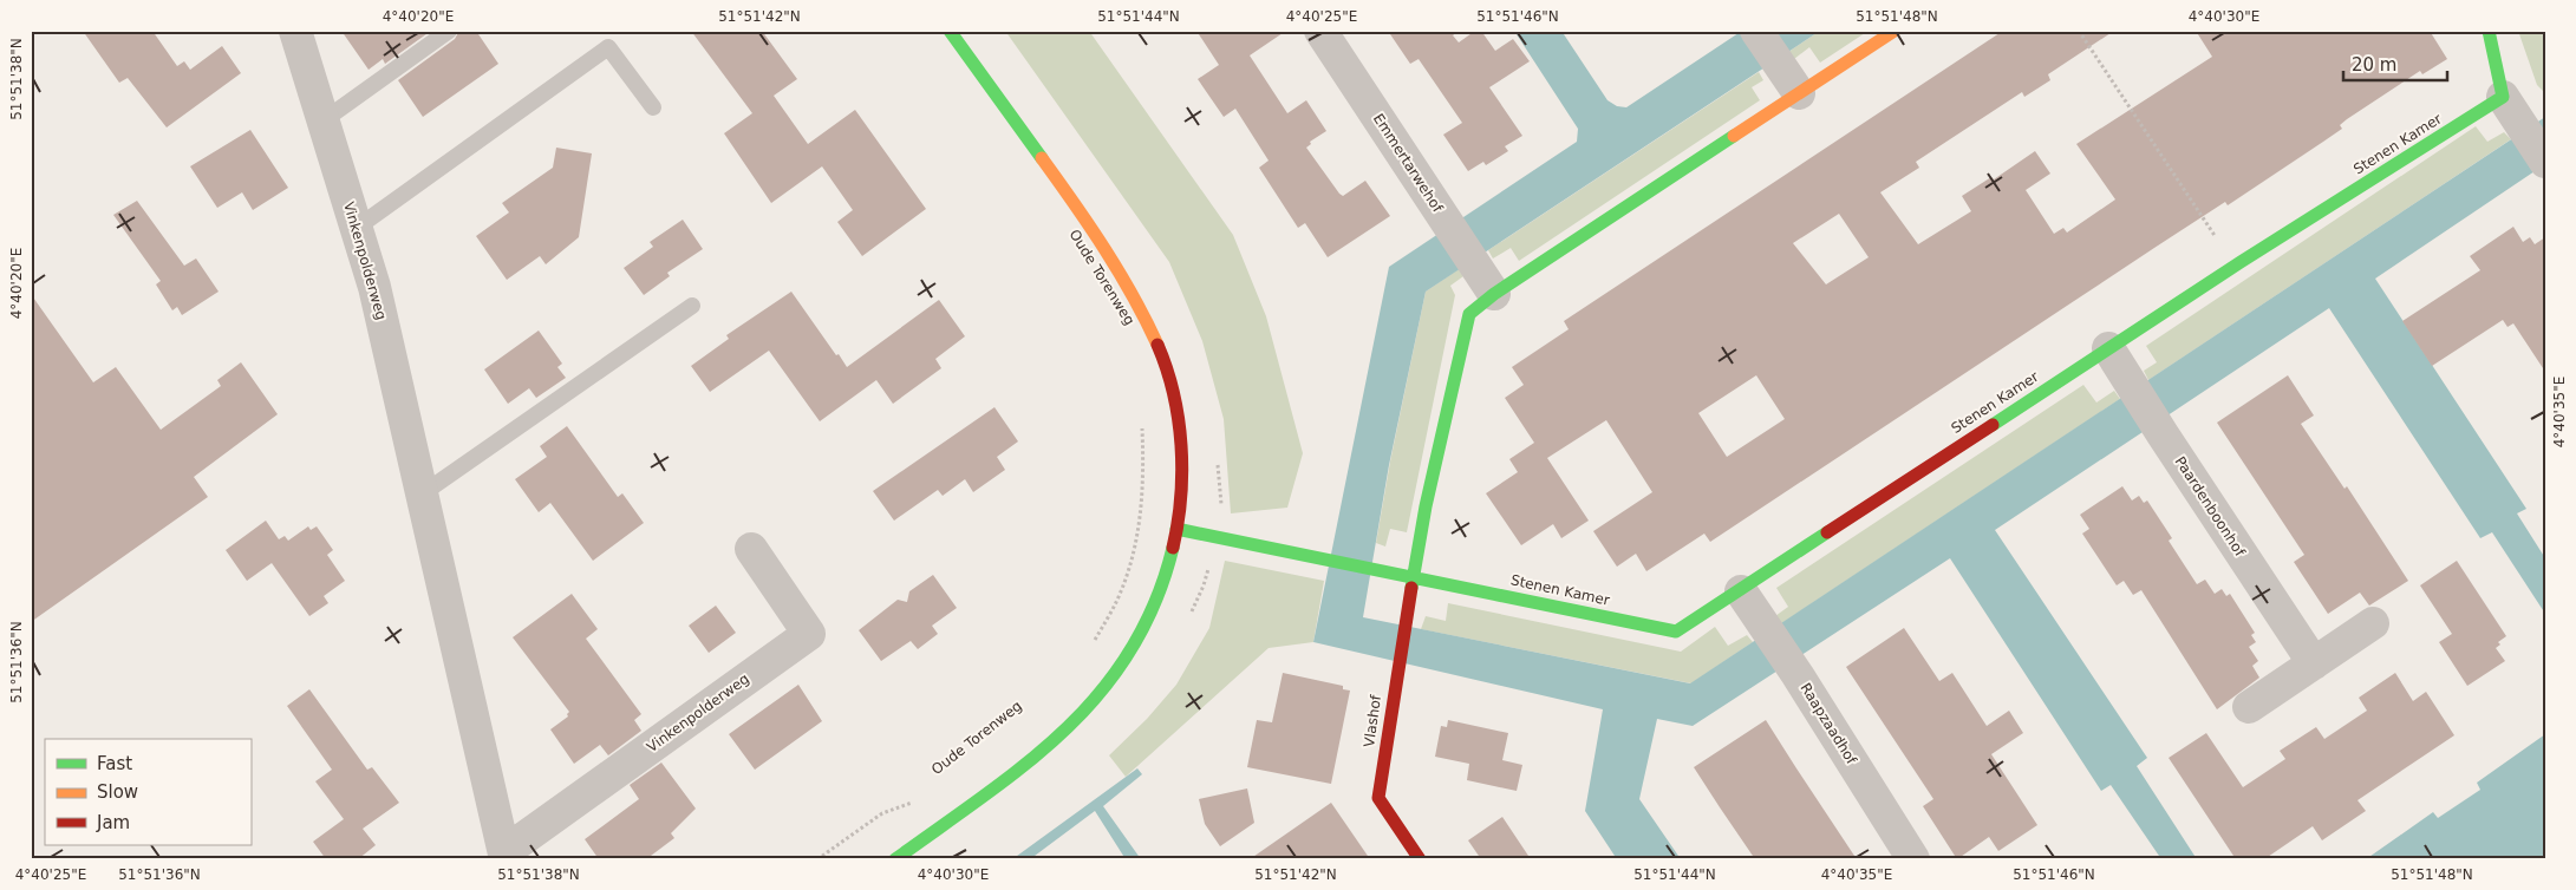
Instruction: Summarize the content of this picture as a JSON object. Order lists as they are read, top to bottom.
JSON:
{
  "streets": {
    "street": [
      "Stenen Kamer",
      "Emmertarwehof",
      "Vinkenpolderweg",
      "Oude Torenweg",
      "Paardenboonhof",
      "Vlashof",
      "Raapzaadhof"
    ]
  },
  "crossings": [
    ["Stenen Kamer", "Oude Torenweg"],
    ["Stenen Kamer", "Paardenboonhof"],
    ["Stenen Kamer", "Vlashof"],
    ["Stenen Kamer", "Raapzaadhof"]
  ],
  "legend": ["Fast", "Slow", "Jam"],
  "scale_bar": "20 m",
  "coordinates": [
    "4°40'20\"E",
    "51°51'42\"N",
    "51°51'44\"N",
    "4°40'25\"E",
    "51°51'46\"N",
    "51°51'48\"N",
    "4°40'30\"E",
    "51°51'38\"N",
    "4°40'35\"E",
    "51°51'36\"N"
  ]
}
